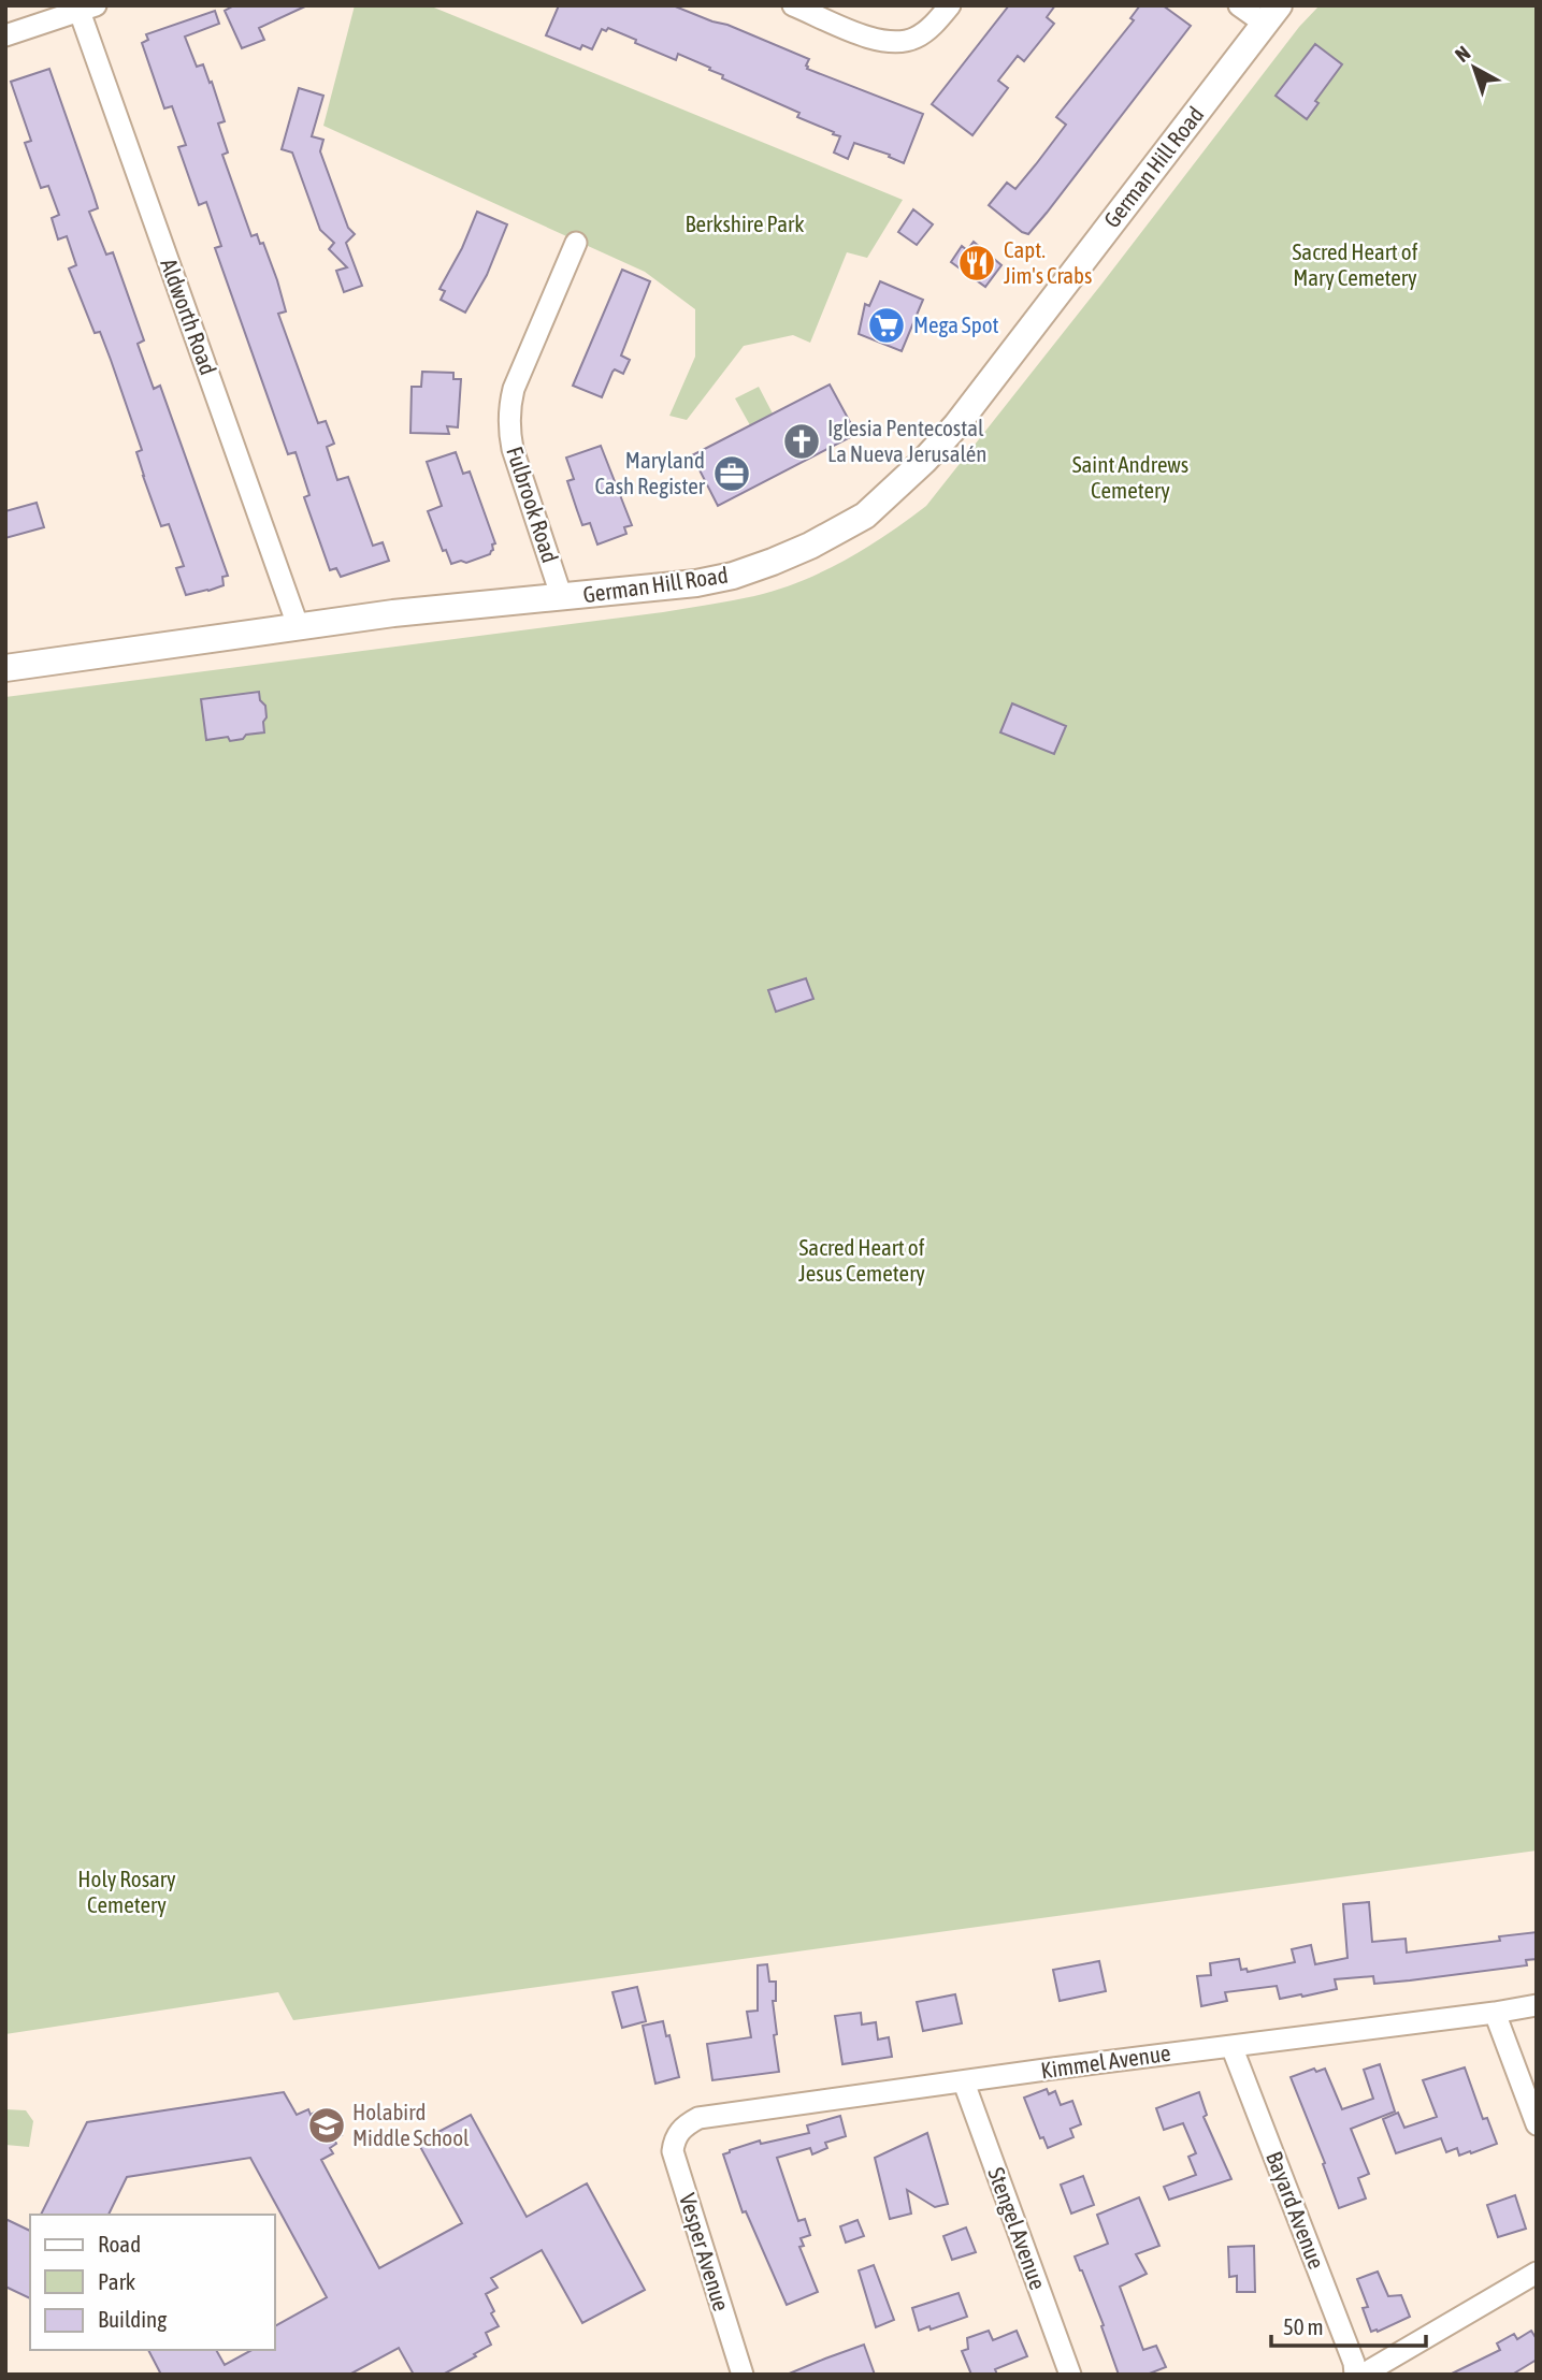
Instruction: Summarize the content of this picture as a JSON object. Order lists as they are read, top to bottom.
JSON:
{
  "streets": {
    "street": [
      "German Hill Road",
      "Aldworth Road",
      "Fulbrook Road",
      "Kimmel Avenue",
      "Bayard Avenue",
      "Stengel Avenue",
      "Vesper Avenue"
    ]
  },
  "crossings": [
    ["German Hill Road", "Aldworth Road"],
    ["German Hill Road", "Fulbrook Road"],
    ["Kimmel Avenue", "Bayard Avenue"],
    ["Kimmel Avenue", "Stengel Avenue"],
    ["Kimmel Avenue", "Vesper Avenue"]
  ],
  "parks": [
    "Berkshire Park",
    "Sacred Heart of Mary Cemetery",
    "Saint Andrews Cemetery",
    "Sacred Heart of Jesus Cemetery",
    "Holy Rosary Cemetery"
  ],
  "places": {
    "restaurant": ["Capt. Jim's Crabs"],
    "supermarket": ["Mega Spot"],
    "church": ["Iglesia Pentecostal La Nueva Jerusalén"],
    "office": ["Maryland Cash Register"],
    "school or university": ["Holabird Middle School"]
  },
  "legend": ["Road", "Park", "Building"],
  "scale_bar": "50 m",
  "north": "top left"
}
